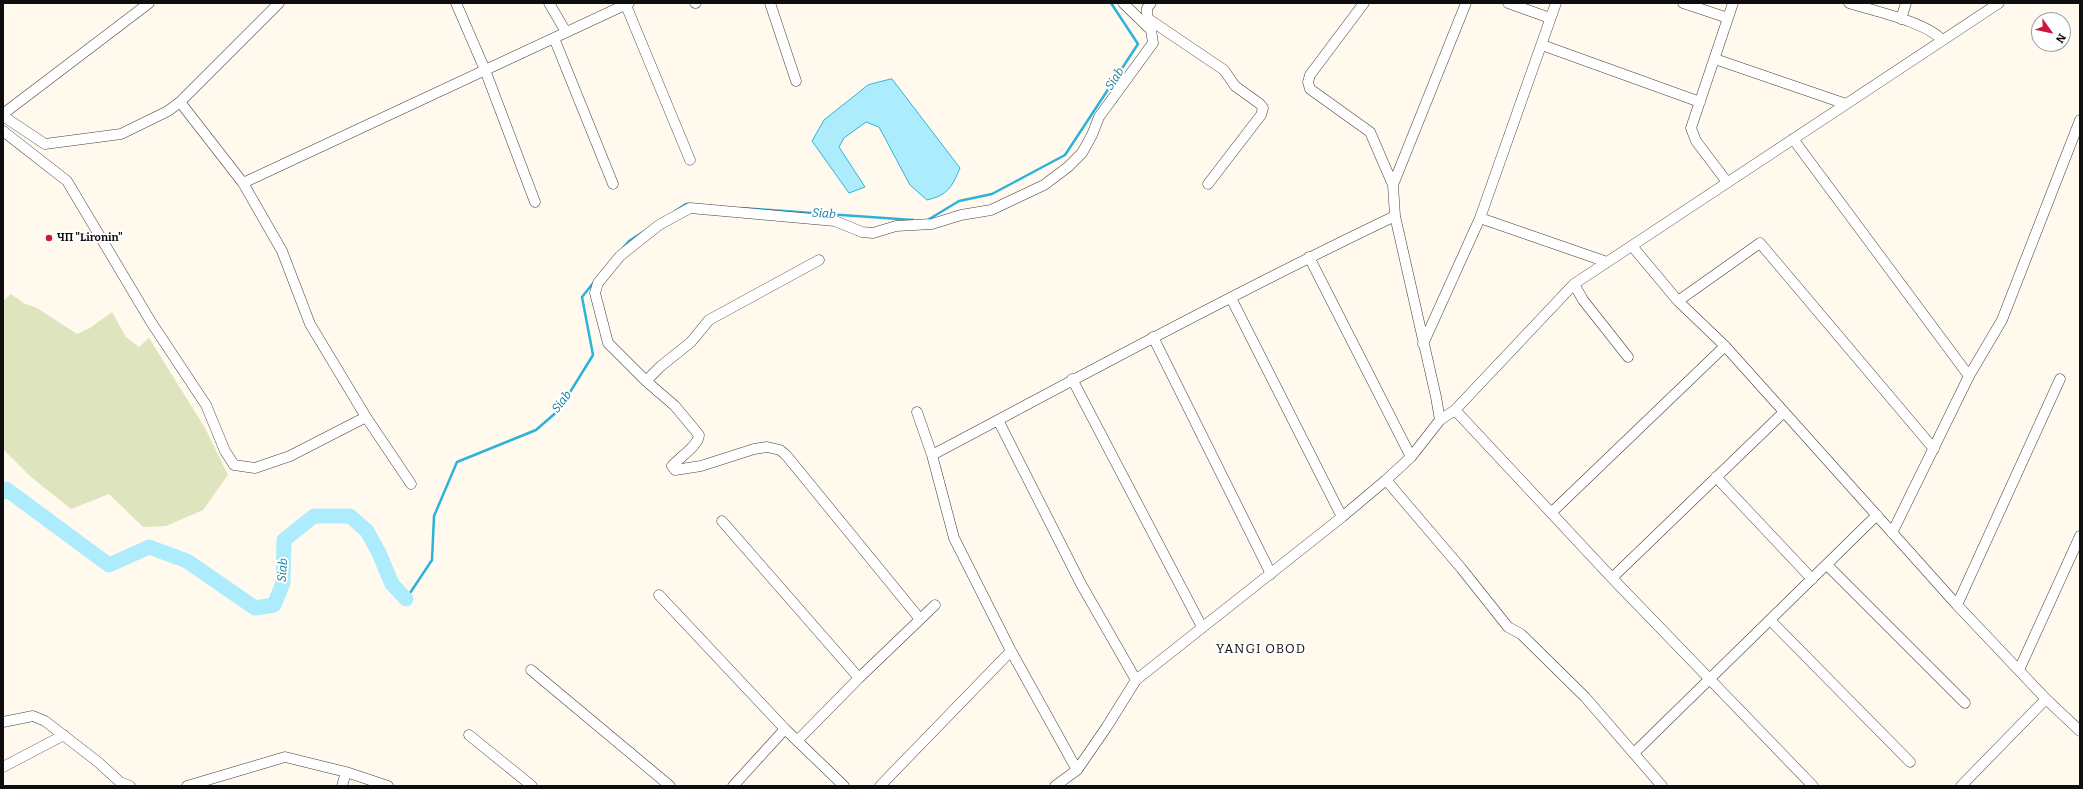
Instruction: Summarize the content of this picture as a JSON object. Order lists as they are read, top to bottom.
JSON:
{
  "districts": ["YANGI OBOD"],
  "water": ["Siab"],
  "places": ["ЧП \"Lironin\""],
  "north": "bottom right"
}
